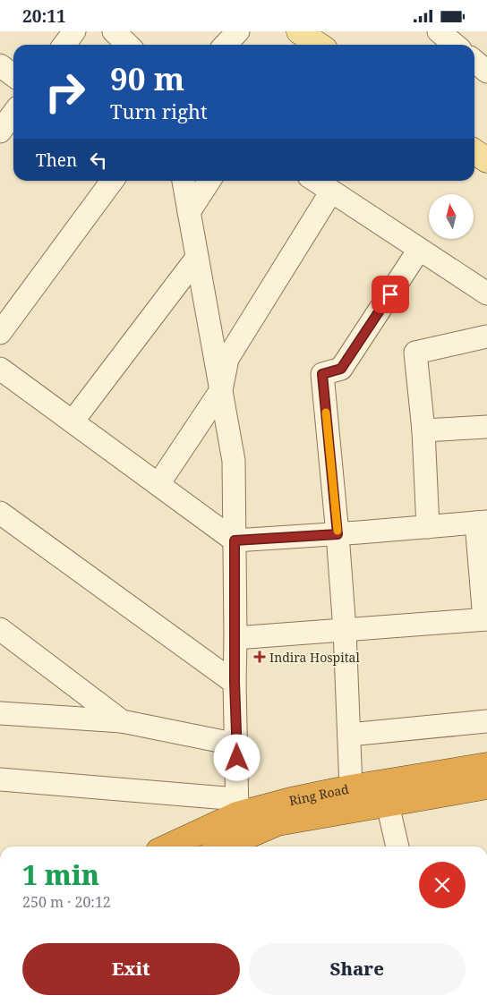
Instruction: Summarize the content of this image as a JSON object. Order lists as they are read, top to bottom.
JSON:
{
  "streets": {
    "highway": ["Ring Road"]
  },
  "places": {
    "health": ["Indira Hospital"]
  },
  "north": "top",
  "page": {
    "status": "20:11",
    "turn": ["90 m", "Turn right"],
    "then": "Then",
    "heading": ["1 min", "250 m · 20:12"],
    "buttons": ["Exit", "Share"]
  }
}
